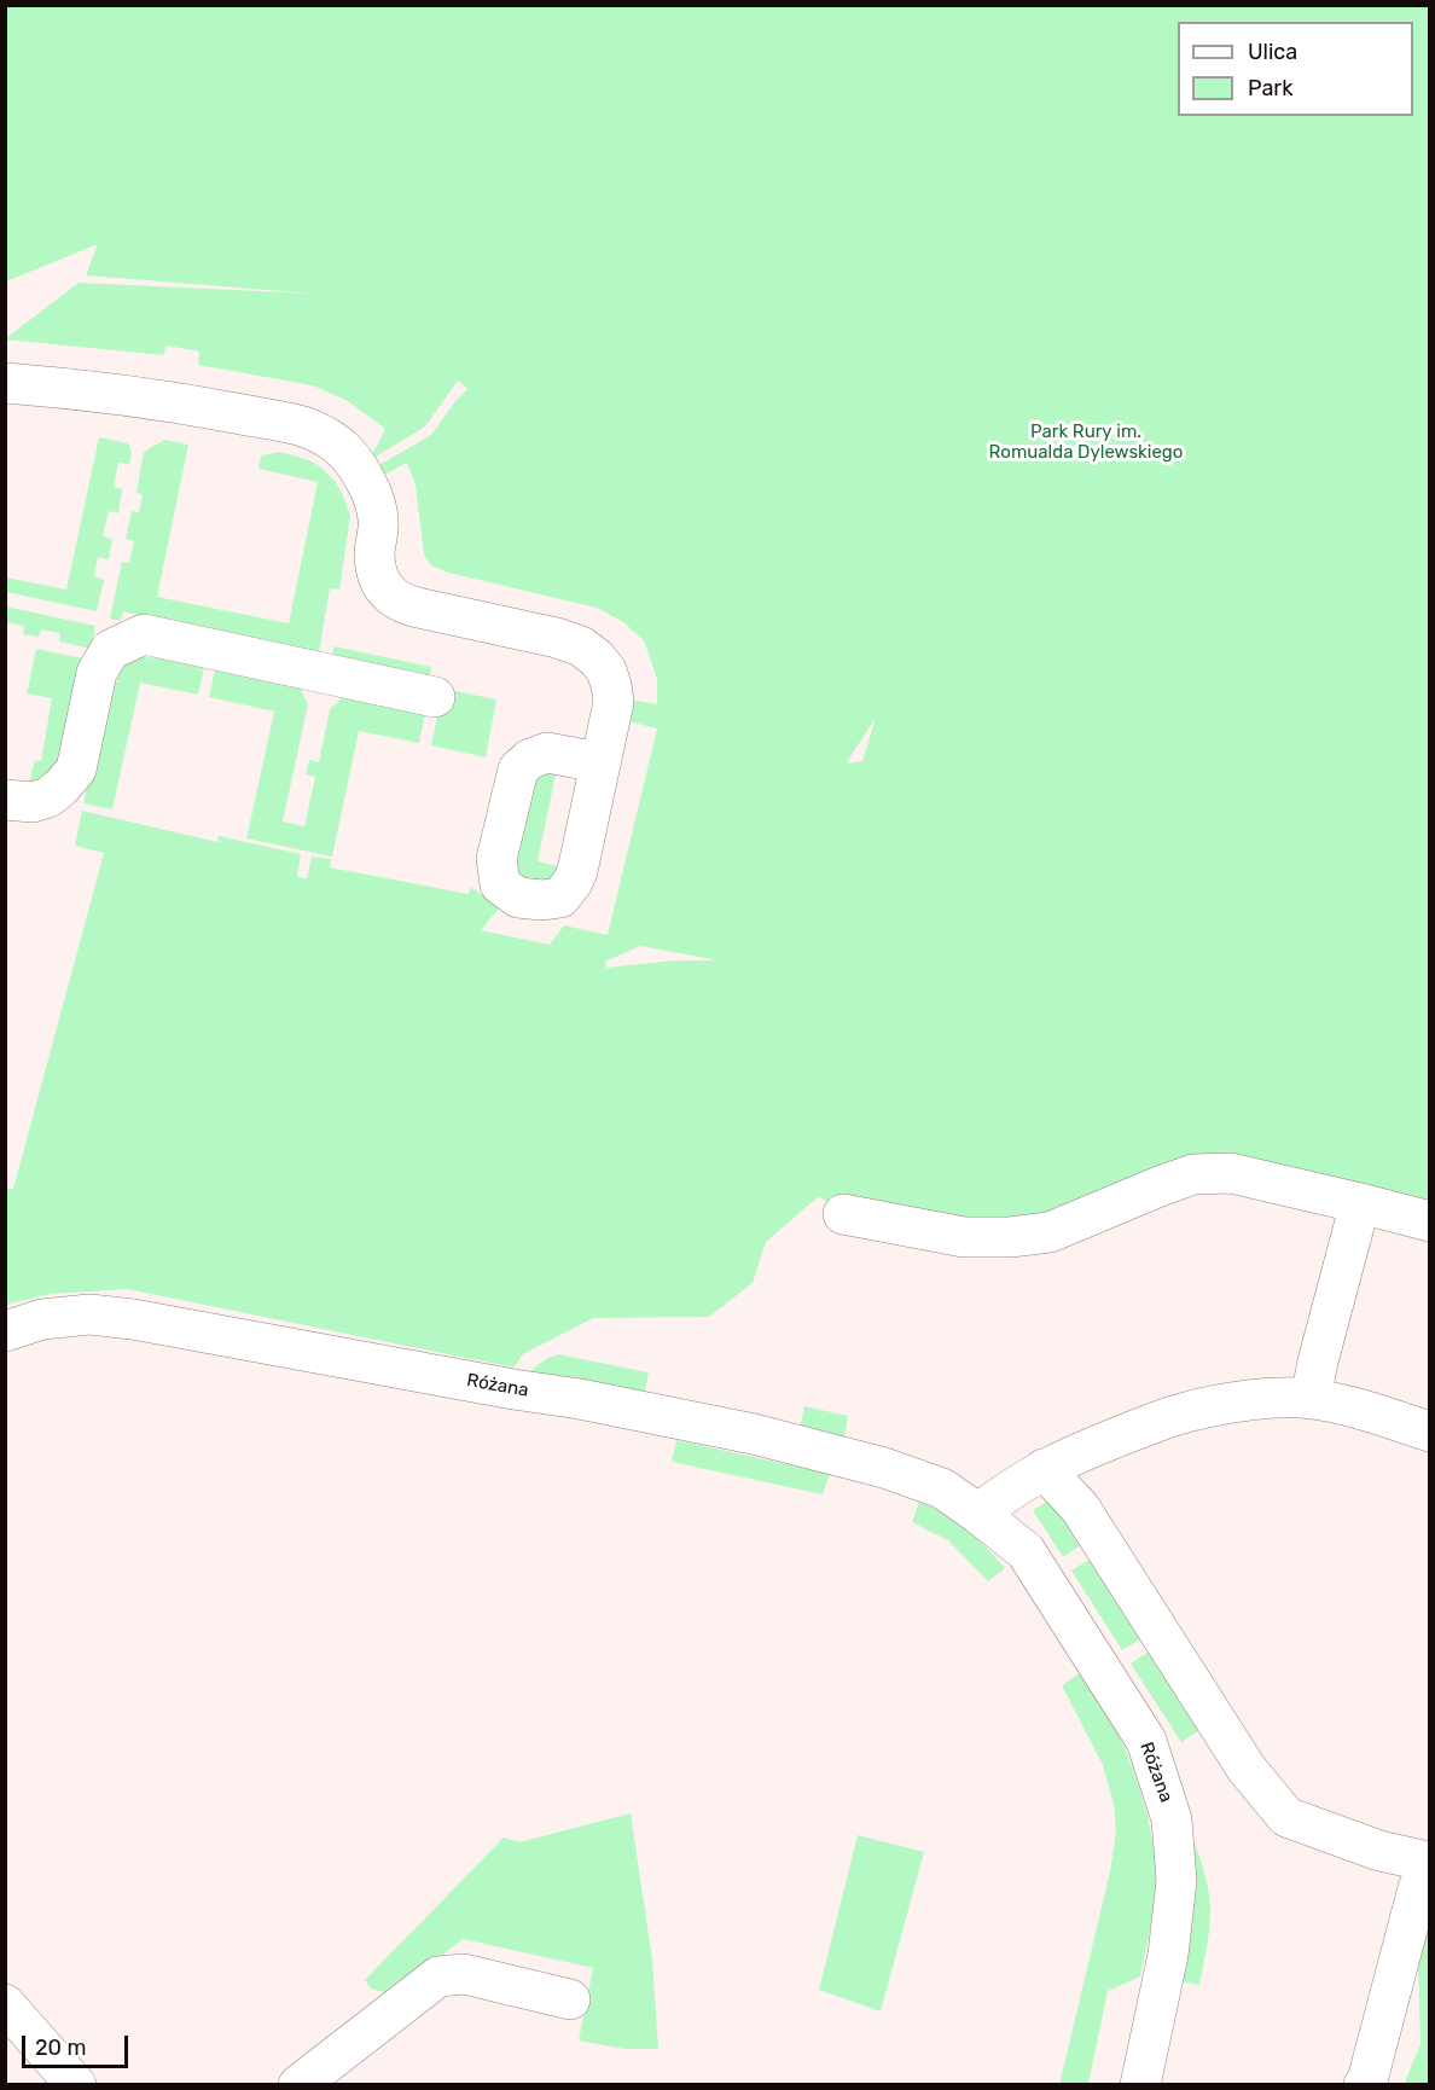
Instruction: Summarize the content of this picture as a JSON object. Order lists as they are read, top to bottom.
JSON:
{
  "streets": {
    "street": ["Różana"]
  },
  "parks": ["Park Rury im. Romualda Dylewskiego"],
  "legend": ["Ulica", "Park"],
  "scale_bar": "20 m"
}
